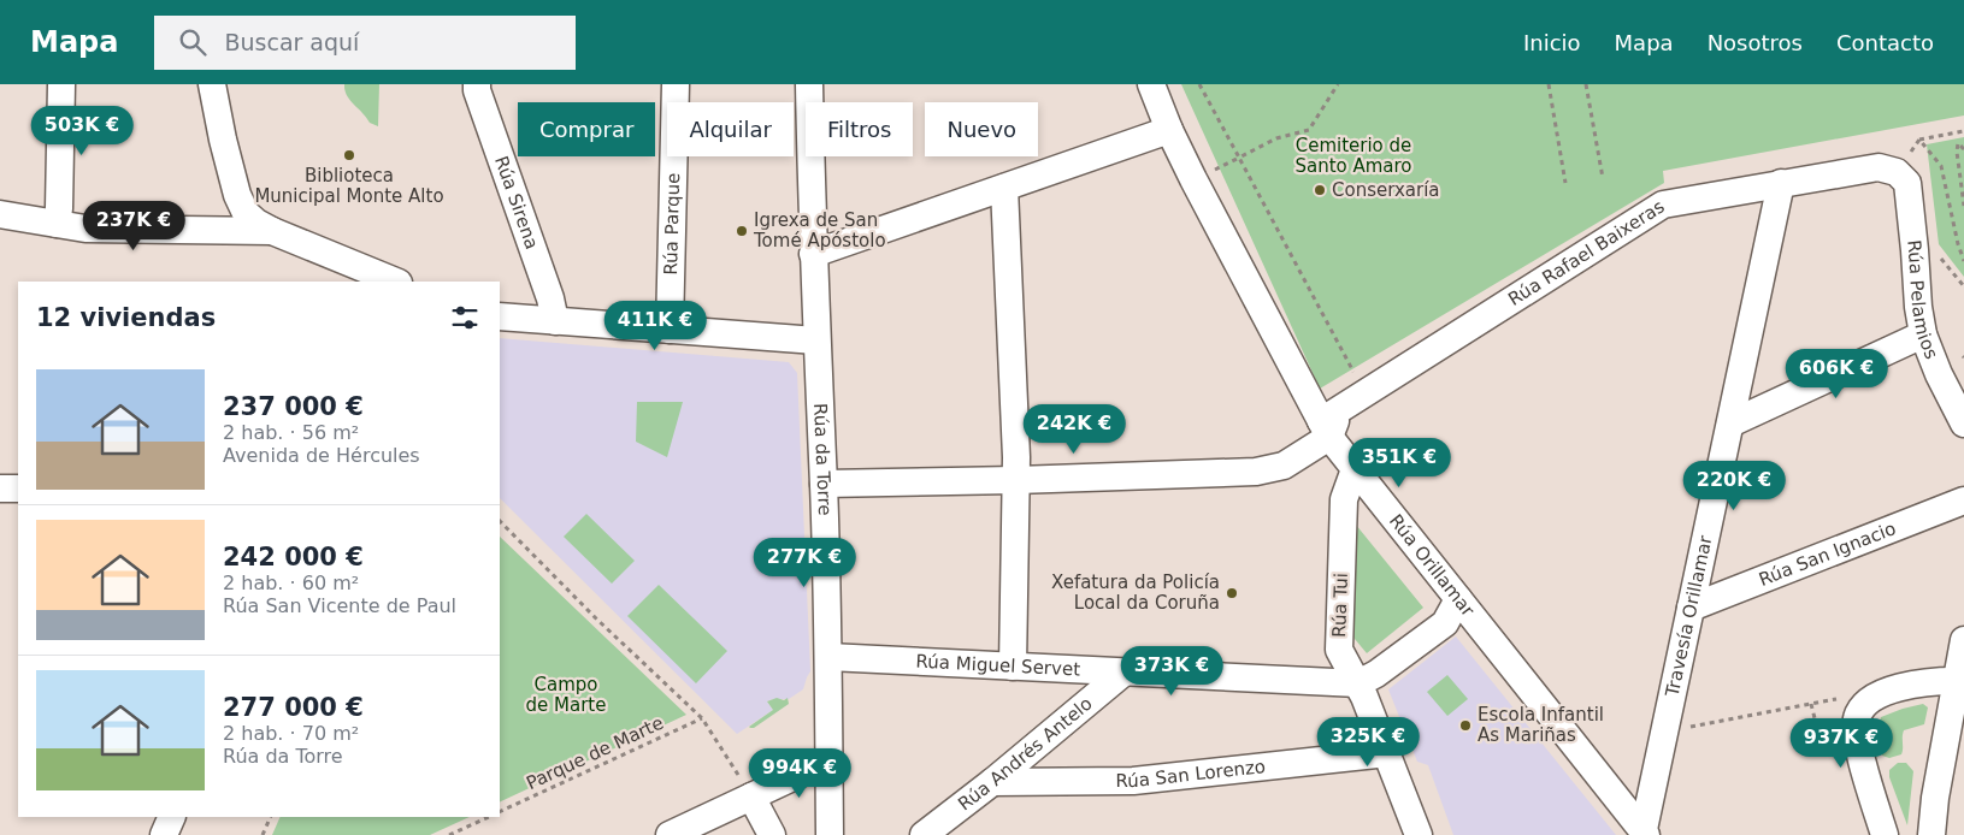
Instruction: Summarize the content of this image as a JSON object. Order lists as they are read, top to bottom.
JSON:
{
  "streets": {
    "street": [
      "Rúa Sirena",
      "Rúa Parque",
      "Rúa Rafael Baixeras",
      "Rúa Pelamios",
      "Rúa da Torre",
      "Rúa San Ignacio",
      "Rúa Orillamar",
      "Rúa Tui",
      "Travesía Orillamar",
      "Rúa Miguel Servet",
      "Rúa Andrés Antelo",
      "Rúa San Lorenzo"
    ],
    "path": ["Parque de Marte"]
  },
  "crossings": [
    ["Rúa Rafael Baixeras", "Rúa Pelamios"],
    ["Rúa Rafael Baixeras", "Rúa da Torre"],
    ["Rúa Rafael Baixeras", "Rúa Orillamar"],
    ["Rúa Rafael Baixeras", "Travesía Orillamar"],
    ["Rúa da Torre", "Rúa Miguel Servet"],
    ["Rúa San Ignacio", "Travesía Orillamar"],
    ["Rúa Orillamar", "Rúa Tui"],
    ["Rúa Orillamar", "Travesía Orillamar"],
    ["Rúa Tui", "Rúa Miguel Servet"],
    ["Rúa Tui", "Rúa San Lorenzo"],
    ["Rúa Miguel Servet", "Rúa Andrés Antelo"],
    ["Rúa Andrés Antelo", "Rúa San Lorenzo"]
  ],
  "parks": ["Cemiterio de Santo Amaro", "Campo de Marte"],
  "places": [
    "Biblioteca Municipal Monte Alto",
    "Conserxaría",
    "Igrexa de San Tomé Apóstolo",
    "Xefatura da Policía Local da Coruña",
    "Escola Infantil As Mariñas"
  ],
  "page": {
    "header": "Mapa",
    "search": "Buscar aquí",
    "nav": [
      "Inicio",
      "Mapa",
      "Nosotros",
      "Contacto"
    ],
    "chip": [
      "Comprar",
      "Alquilar",
      "Filtros",
      "Nuevo"
    ],
    "price": [
      "503K €",
      "237K €",
      "411K €",
      "606K €",
      "242K €",
      "351K €",
      "220K €",
      "277K €",
      "373K €",
      "325K €",
      "937K €",
      "994K €"
    ],
    "heading": "12 viviendas",
    "list": [
      {
        "name": "237 000 €",
        "note": "2 hab. · 56 m² · Avenida de Hércules"
      },
      {
        "name": "242 000 €",
        "note": "2 hab. · 60 m² · Rúa San Vicente de Paul"
      },
      {
        "name": "277 000 €",
        "note": "2 hab. · 70 m² · Rúa da Torre"
      }
    ]
  }
}
